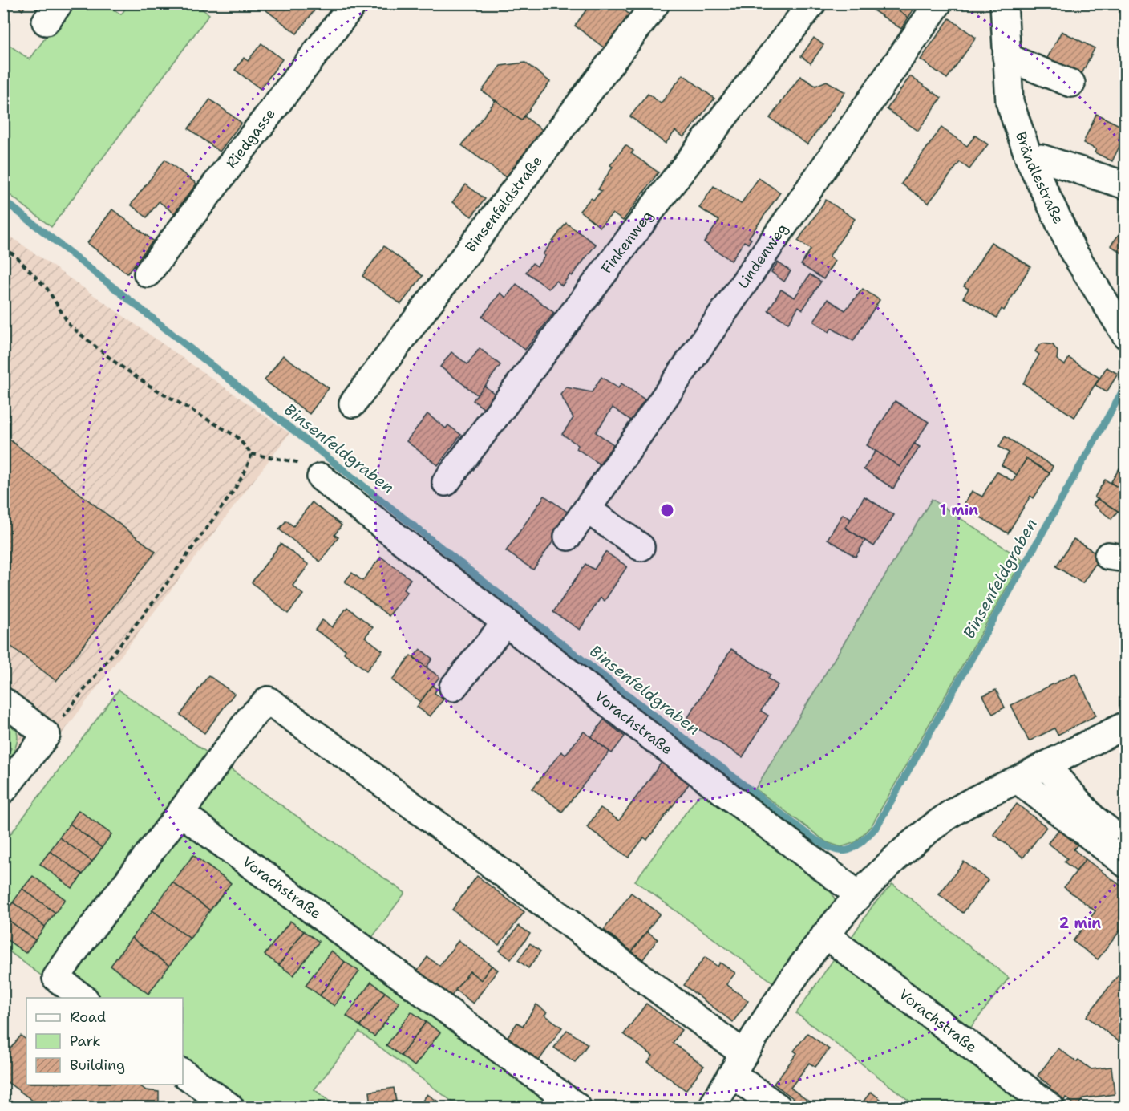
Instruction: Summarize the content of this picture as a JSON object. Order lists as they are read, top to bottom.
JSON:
{
  "streets": {
    "street": [
      "Riedgasse",
      "Brändlestraße",
      "Binsenfeldstraße",
      "Finkenweg",
      "Lindenweg",
      "Vorachstraße"
    ]
  },
  "water": ["Binsenfeldgraben"],
  "legend": ["Road", "Park", "Building"],
  "rings": ["1 min", "2 min"]
}
